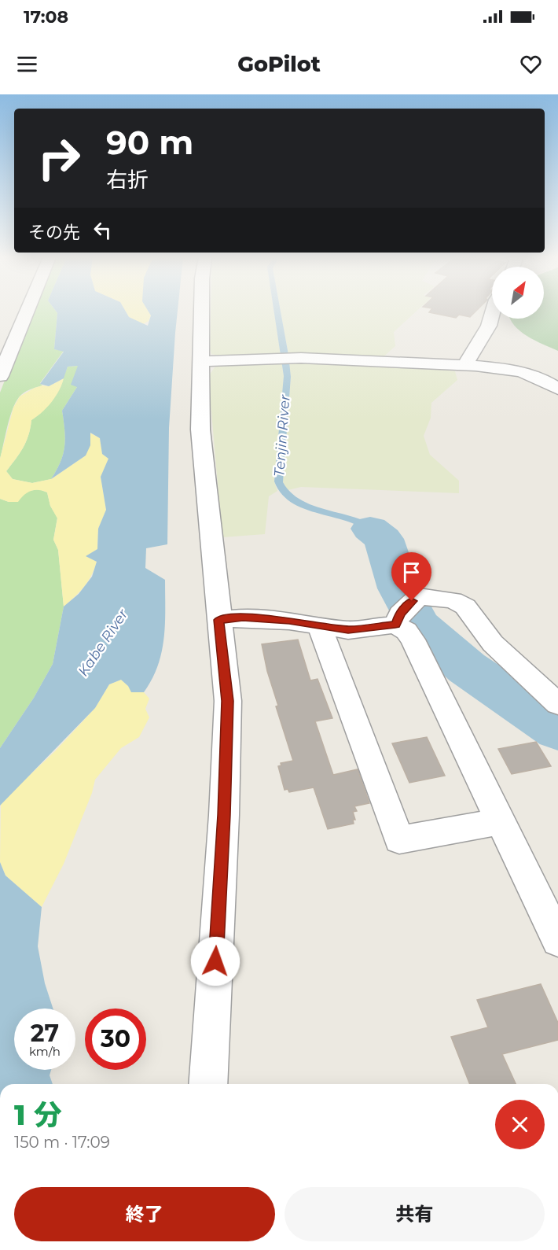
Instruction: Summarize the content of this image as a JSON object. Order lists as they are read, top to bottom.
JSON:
{
  "water": ["Tenjin River", "Kabe River"],
  "north": "top right",
  "page": {
    "status": "17:08",
    "header": "GoPilot",
    "turn": ["90 m", "右折"],
    "then": "その先",
    "speed": "27 km/h",
    "limit": "30",
    "heading": ["1 分", "150 m · 17:09"],
    "buttons": ["終了", "共有"]
  }
}
